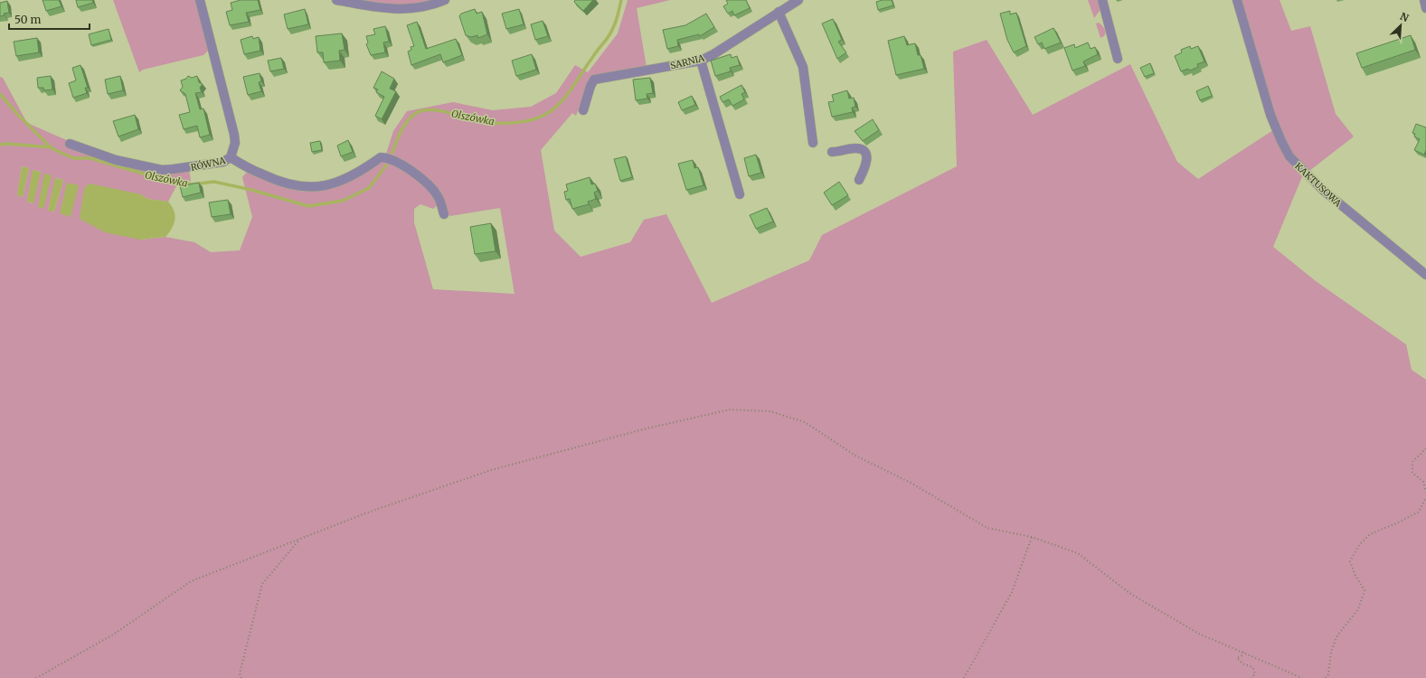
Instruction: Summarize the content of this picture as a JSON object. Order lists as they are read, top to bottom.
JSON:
{
  "streets": {
    "street": ["SARNIA", "RÓWNA", "KAKTUSOWA"]
  },
  "water": ["Olszówka"],
  "scale_bar": "50 m",
  "north": "top right"
}
